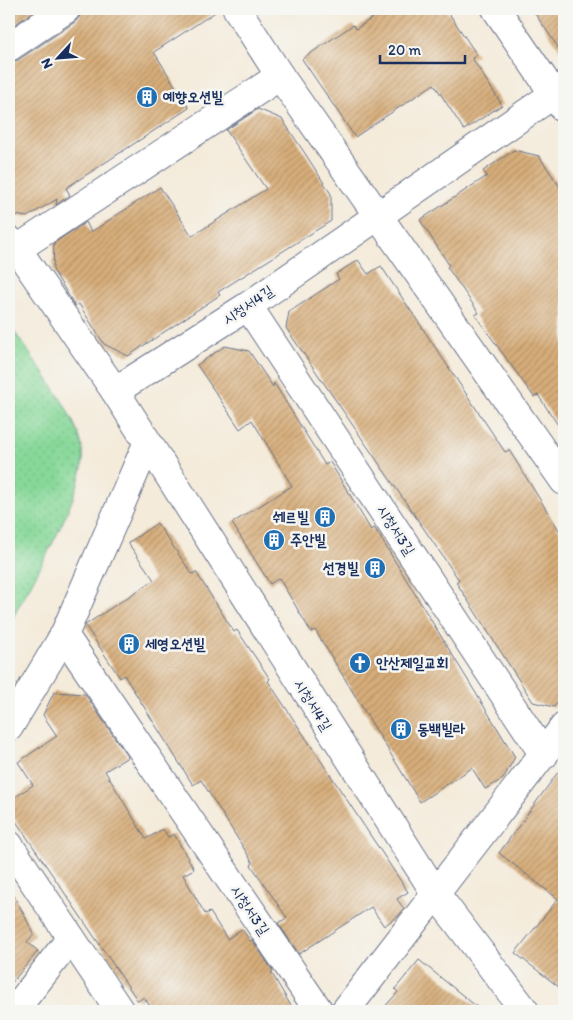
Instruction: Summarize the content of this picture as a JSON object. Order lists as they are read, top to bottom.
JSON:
{
  "streets": {
    "street": ["시청서4길", "시청서3길"]
  },
  "crossings": [
    ["시청서4길", "시청서3길"]
  ],
  "places": {
    "building": [
      "예향오션빌",
      "쉐르빌",
      "주안빌",
      "선경빌",
      "세영오션빌",
      "동백빌라"
    ],
    "church": ["안산제일교회"]
  },
  "scale_bar": "20 m",
  "north": "bottom left"
}
